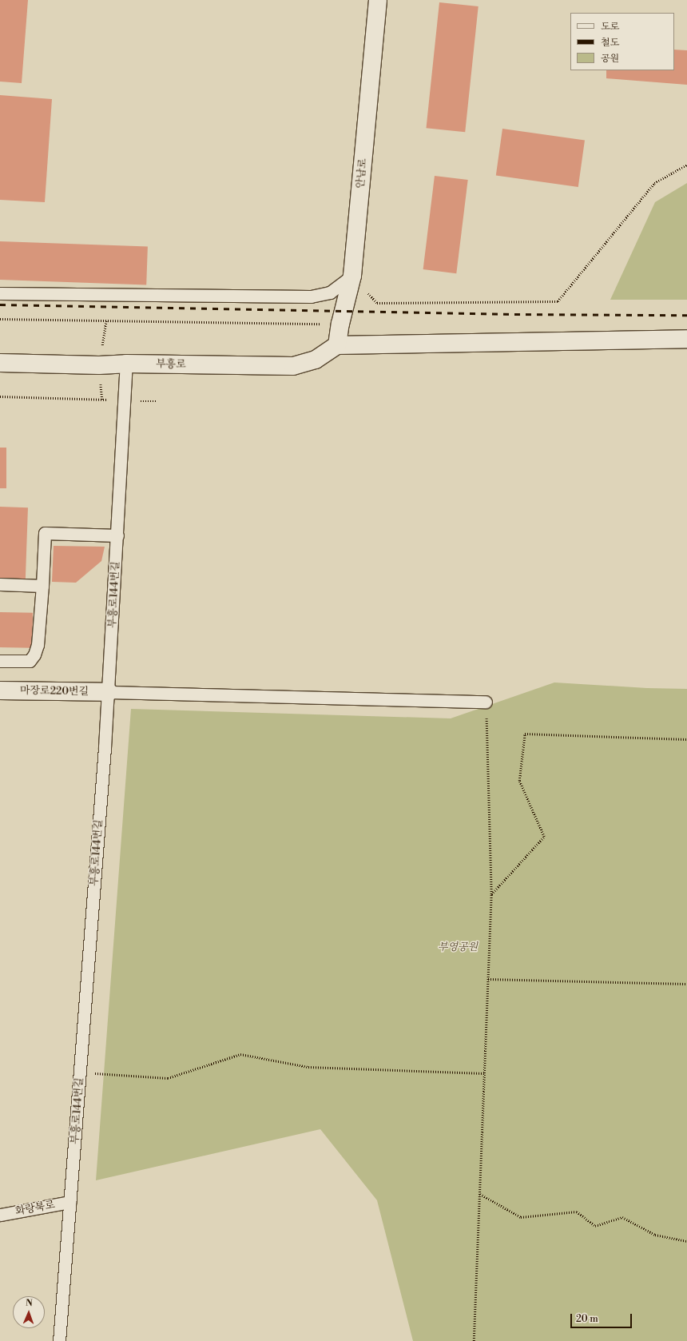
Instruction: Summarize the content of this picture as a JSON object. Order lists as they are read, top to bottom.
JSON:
{
  "streets": {
    "main road": ["안남로", "부흥로", "마장로220번길"],
    "lane": ["부흥로144번길", "화랑북로"]
  },
  "crossings": [
    ["안남로", "부흥로"],
    ["부흥로", "부흥로144번길"],
    ["부흥로144번길", "마장로220번길"],
    ["부흥로144번길", "화랑북로"]
  ],
  "parks": ["부영공원"],
  "legend": ["도로", "철도", "공원"],
  "scale_bar": "20 m",
  "north": "top"
}
